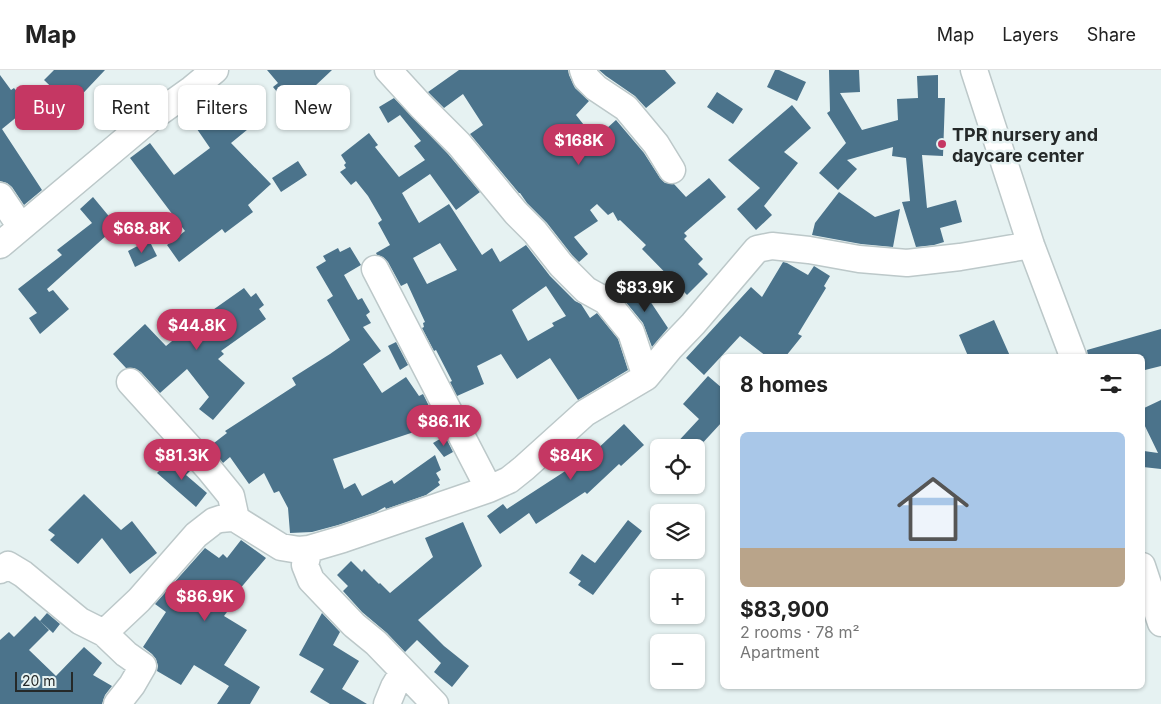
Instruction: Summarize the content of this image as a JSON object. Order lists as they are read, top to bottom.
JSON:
{
  "places": ["TPR nursery and daycare center"],
  "scale_bar": "20 m",
  "page": {
    "header": "Map",
    "nav": ["Map", "Layers", "Share"],
    "chip": [
      "Buy",
      "Rent",
      "Filters",
      "New"
    ],
    "price": [
      "$168K",
      "$68.8K",
      "$83.9K",
      "$44.8K",
      "$86.1K",
      "$81.3K",
      "$84K",
      "$86.9K"
    ],
    "heading": "8 homes",
    "list": [
      {
        "name": "$83,900",
        "note": "2 rooms · 78 m² · Apartment"
      }
    ],
    "map_buttons": ["+", "−"],
    "scale": "20 m"
  }
}
